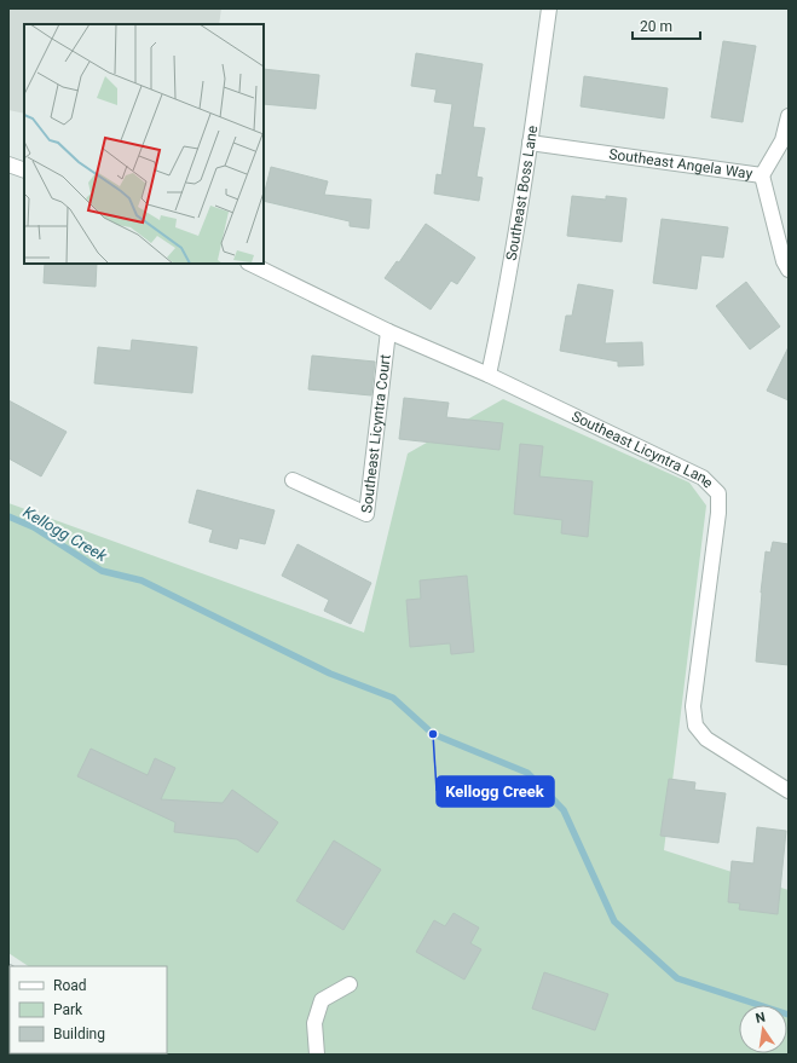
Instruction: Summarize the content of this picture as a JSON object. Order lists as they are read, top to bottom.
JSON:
{
  "streets": {
    "street": [
      "Southeast Angela Way",
      "Southeast Boss Lane",
      "Southeast Licyntra Court",
      "Southeast Licyntra Lane"
    ]
  },
  "crossings": [
    ["Southeast Angela Way", "Southeast Boss Lane"],
    ["Southeast Boss Lane", "Southeast Licyntra Lane"],
    ["Southeast Licyntra Court", "Southeast Licyntra Lane"]
  ],
  "water": ["Kellogg Creek"],
  "places": ["Kellogg Creek"],
  "legend": ["Road", "Park", "Building"],
  "scale_bar": "20 m",
  "north": "top"
}
